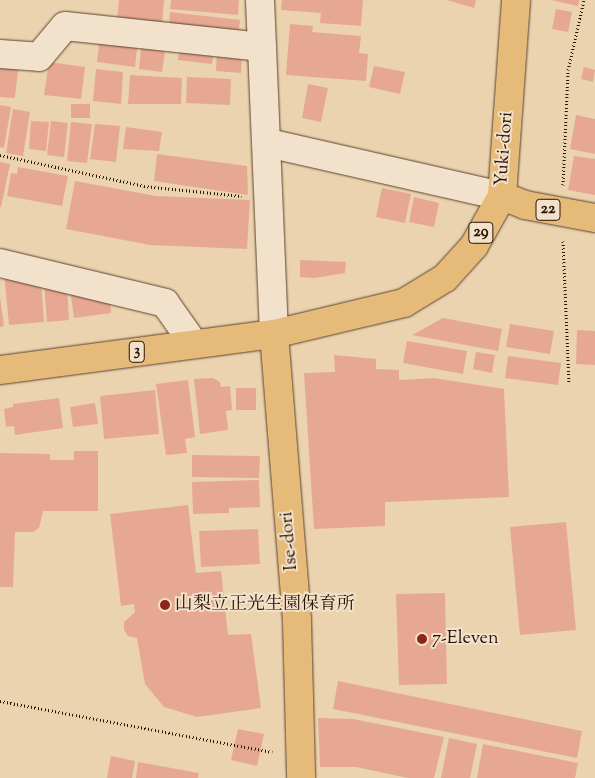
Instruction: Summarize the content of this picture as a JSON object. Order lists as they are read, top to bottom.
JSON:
{
  "streets": {
    "main road": [
      "Yuki-dori",
      "22",
      "29",
      "3",
      "Ise-dori"
    ]
  },
  "crossings": [
    ["Yuki-dori", "22"],
    ["Yuki-dori", "3"],
    ["Yuki-dori", "Ise-dori"],
    ["3", "Ise-dori"]
  ],
  "places": ["山梨立正光生園保育所", "7-Eleven"]
}
